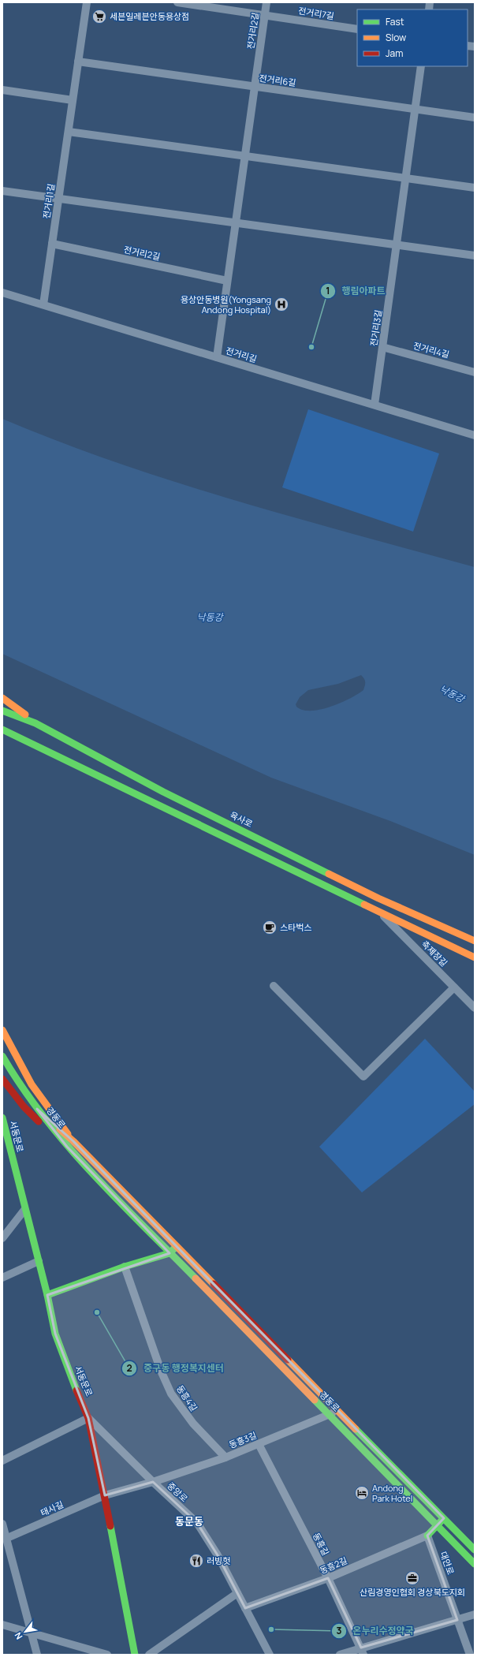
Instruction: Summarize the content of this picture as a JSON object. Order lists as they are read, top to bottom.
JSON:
{
  "streets": {
    "street": [
      "전거리7길",
      "전거리2길",
      "전거리6길",
      "전거리1길",
      "전거리3길",
      "전거리4길",
      "전거리길",
      "육사로",
      "축제장길",
      "경동로",
      "서동문로",
      "동흥4길",
      "동흥3길",
      "중앙로",
      "태사길",
      "동흥길",
      "대안로",
      "동흥2길"
    ]
  },
  "crossings": [
    ["전거리7길", "전거리2길"],
    ["전거리2길", "전거리6길"],
    ["전거리2길", "전거리1길"],
    ["전거리2길", "전거리길"],
    ["전거리6길", "전거리1길"],
    ["전거리6길", "전거리3길"],
    ["전거리1길", "전거리길"],
    ["전거리3길", "전거리4길"],
    ["전거리3길", "전거리길"],
    ["경동로", "동흥3길"],
    ["서동문로", "동흥3길"],
    ["서동문로", "중앙로"],
    ["서동문로", "태사길"],
    ["동흥4길", "동흥3길"],
    ["동흥3길", "중앙로"],
    ["동흥3길", "태사길"],
    ["동흥3길", "동흥길"],
    ["중앙로", "동흥2길"],
    ["동흥길", "동흥2길"],
    ["대안로", "동흥2길"]
  ],
  "districts": ["동문동"],
  "water": ["낙동강"],
  "places": {
    "supermarket": ["세븐일레븐안동용상점"],
    "hospital": ["용상안동병원(Yongsang Andong Hospital)"],
    "other": ["행림아파트", "중구동 행정복지센터", "온누리수정약국"],
    "cafe": ["스타벅스"],
    "hotel": ["Andong Park Hotel"],
    "restaurant": ["러빙헛"],
    "office": ["산림경영인협회 경상북도지회"]
  },
  "legend": ["Fast", "Slow", "Jam"],
  "north": "bottom left"
}
